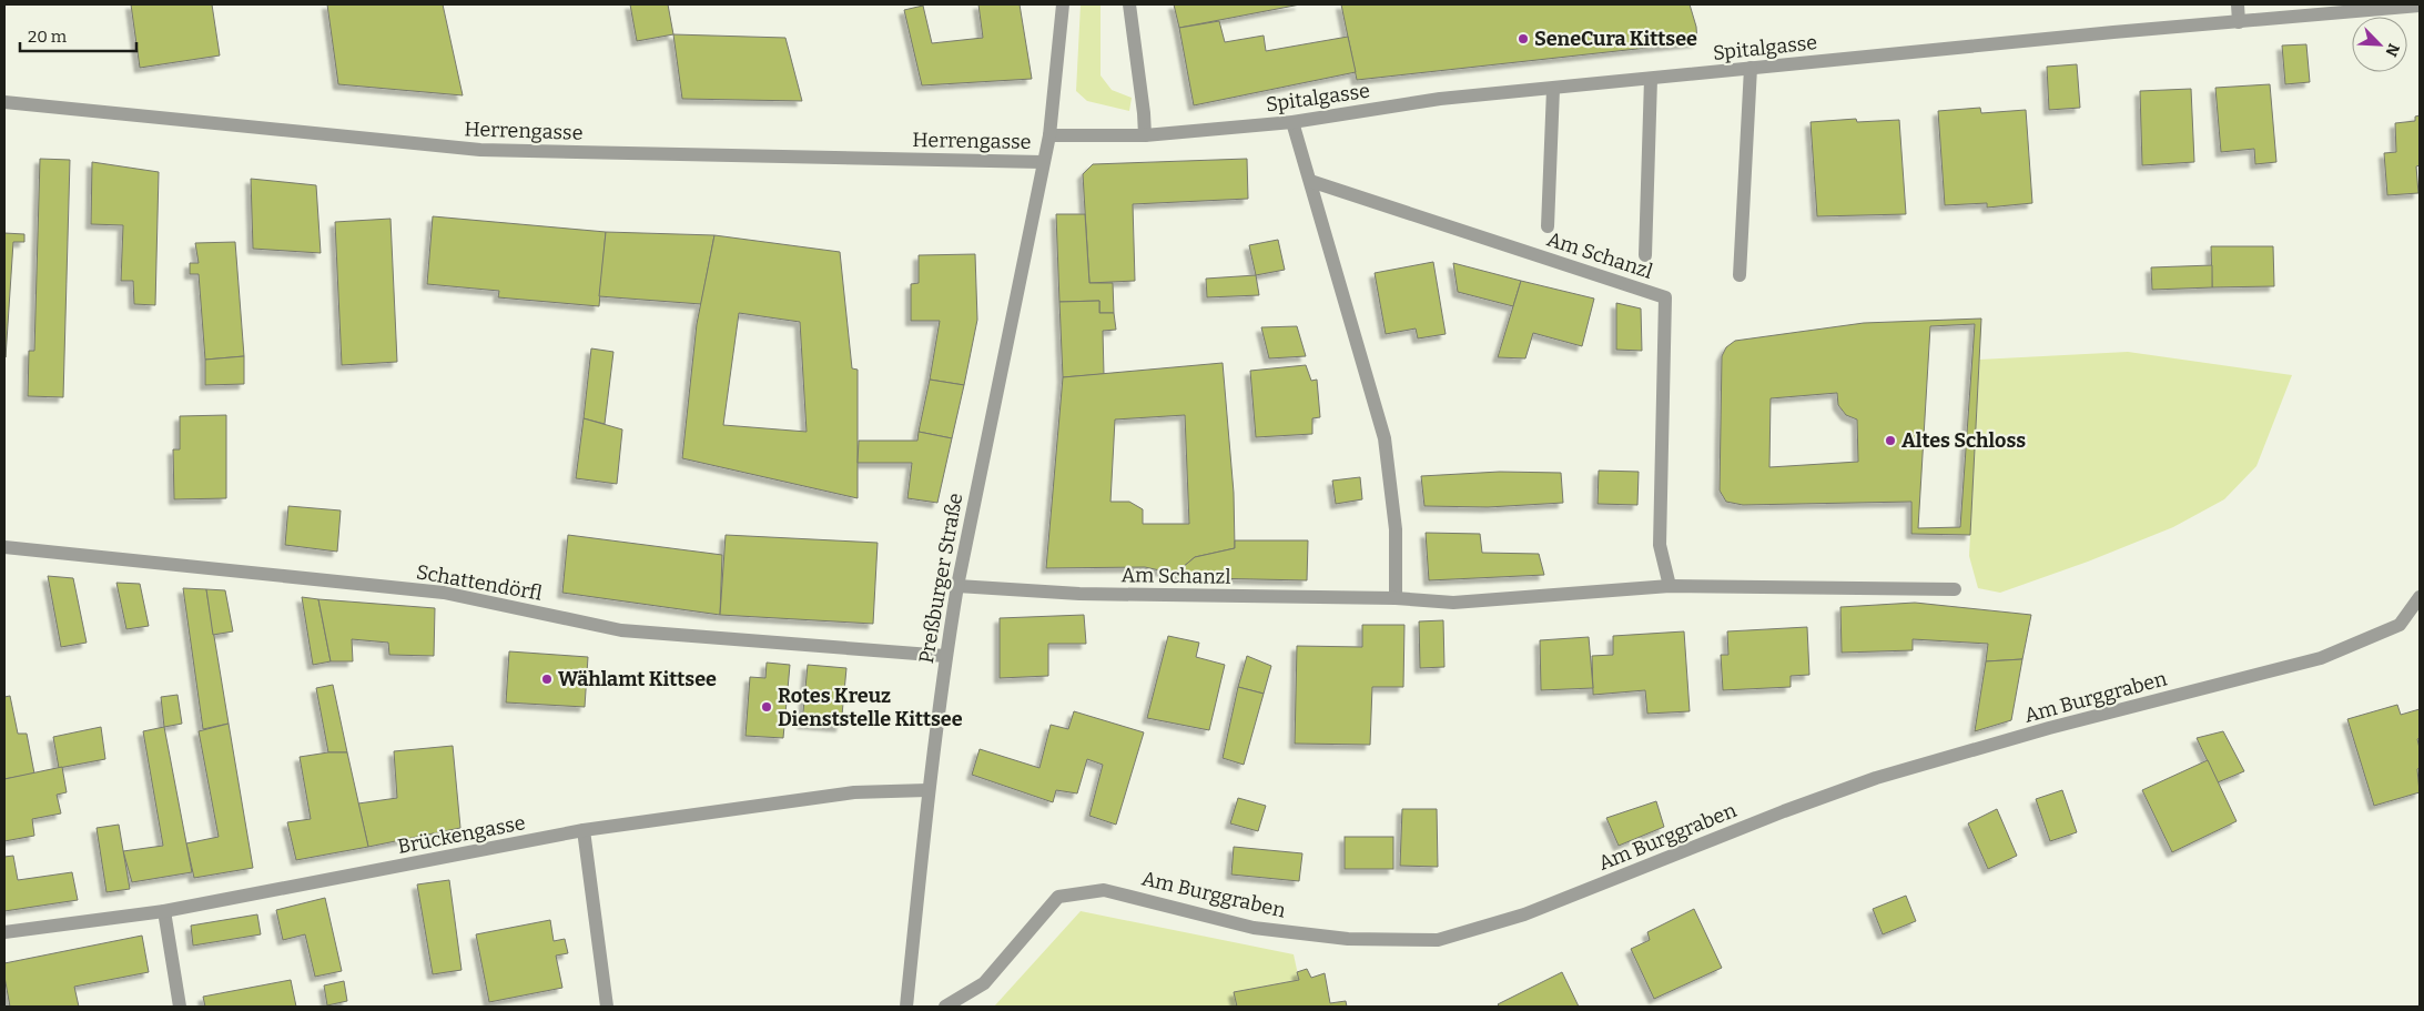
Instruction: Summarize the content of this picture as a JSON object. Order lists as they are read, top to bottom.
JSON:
{
  "streets": {
    "street": [
      "Spitalgasse",
      "Herrengasse",
      "Am Schanzl",
      "Preßburger Straße",
      "Schattendörfl",
      "Am Burggraben",
      "Brückengasse"
    ]
  },
  "crossings": [
    ["Spitalgasse", "Preßburger Straße"],
    ["Herrengasse", "Preßburger Straße"],
    ["Am Schanzl", "Preßburger Straße"],
    ["Preßburger Straße", "Schattendörfl"],
    ["Preßburger Straße", "Brückengasse"]
  ],
  "places": [
    "SeneCura Kittsee",
    "Altes Schloss",
    "Wählamt Kittsee",
    "Rotes Kreuz Dienststelle Kittsee"
  ],
  "scale_bar": "20 m",
  "north": "bottom right"
}
